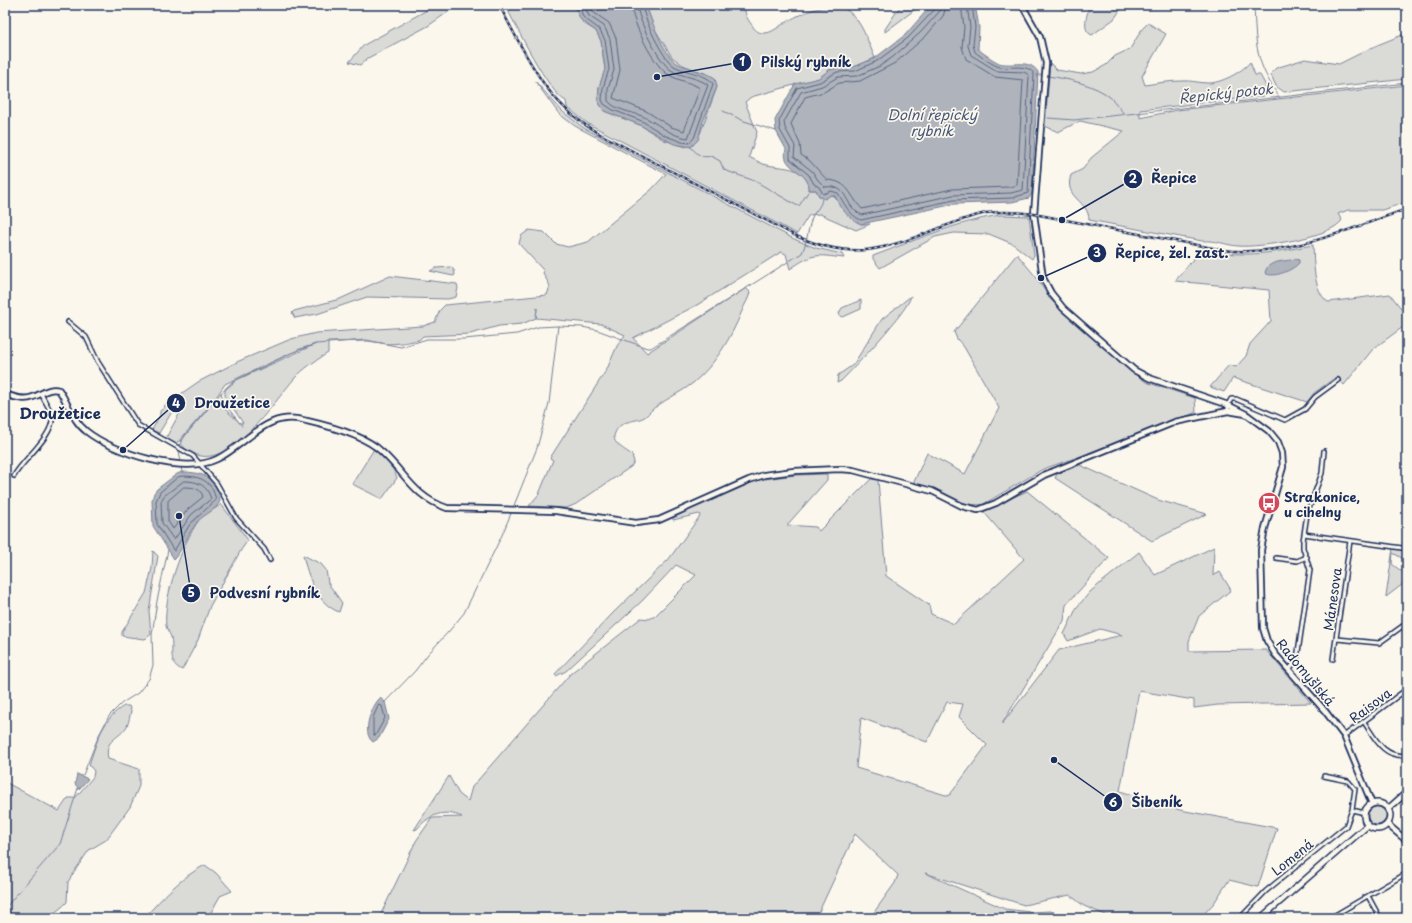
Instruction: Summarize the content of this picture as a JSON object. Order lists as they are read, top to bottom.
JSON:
{
  "streets": {
    "street": [
      "Mánesova",
      "Radomyšlská",
      "Raisova",
      "Lomená"
    ]
  },
  "crossings": [
    ["Radomyšlská", "Raisova"]
  ],
  "districts": ["Droužetice"],
  "water": ["Řepický potok", "Dolní řepický rybník"],
  "places": {
    "other": [
      "Pilský rybník",
      "Řepice",
      "Řepice, žel. zast.",
      "Droužetice",
      "Podvesní rybník",
      "Šibeník"
    ],
    "bus stop": ["Strakonice, u cihelny"]
  }
}
